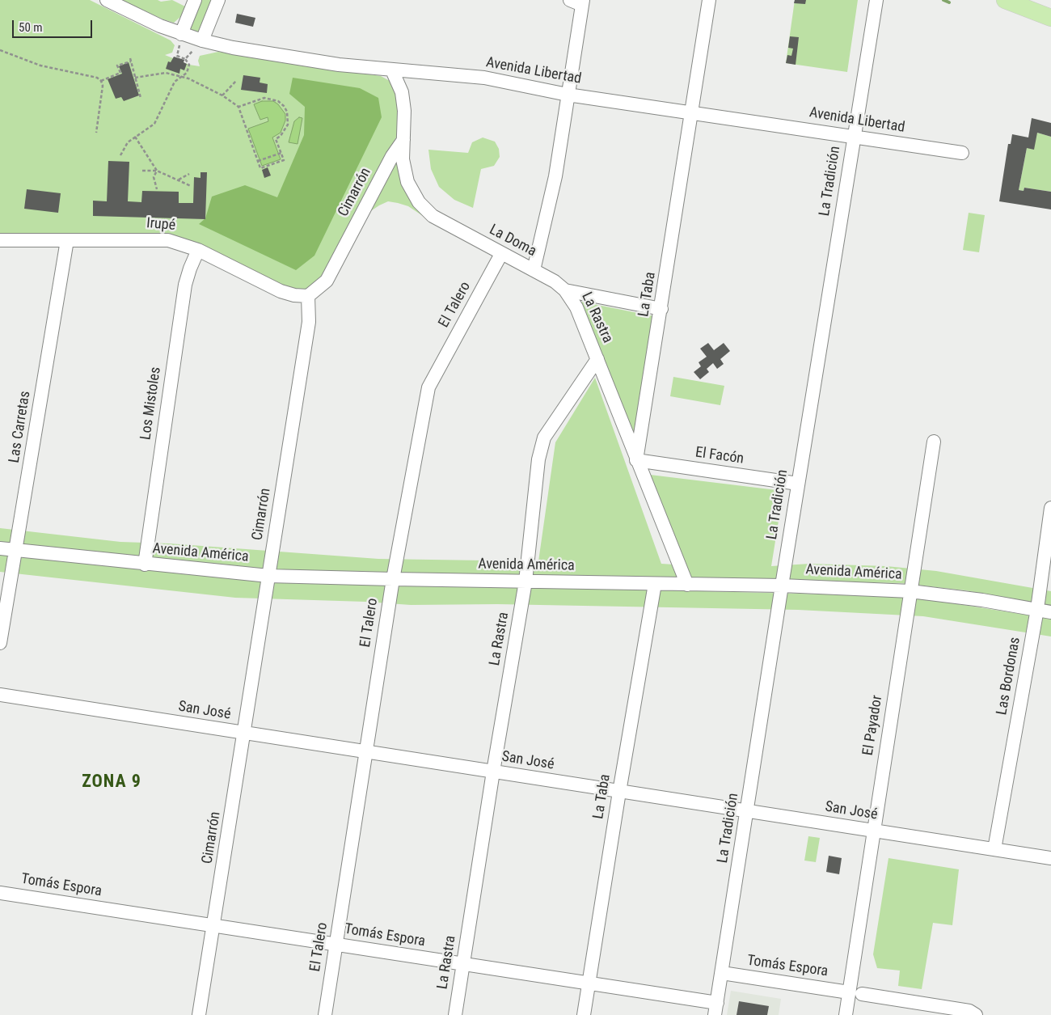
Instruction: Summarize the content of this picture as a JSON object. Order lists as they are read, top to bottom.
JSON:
{
  "streets": {
    "street": [
      "Avenida Libertad",
      "La Tradición",
      "Cimarrón",
      "Irupé",
      "La Doma",
      "La Taba",
      "El Talero",
      "La Rastra",
      "Los Mistoles",
      "Las Carretas",
      "El Facón",
      "Avenida América",
      "Las Bordonas",
      "San José",
      "El Payador",
      "Tomás Espora"
    ]
  },
  "crossings": [
    ["Avenida Libertad", "La Tradición"],
    ["Avenida Libertad", "La Taba"],
    ["La Tradición", "El Facón"],
    ["La Tradición", "Avenida América"],
    ["La Tradición", "San José"],
    ["La Tradición", "Tomás Espora"],
    ["Cimarrón", "Irupé"],
    ["Cimarrón", "La Doma"],
    ["Cimarrón", "Avenida América"],
    ["Cimarrón", "San José"],
    ["Cimarrón", "Tomás Espora"],
    ["Irupé", "Los Mistoles"],
    ["Irupé", "Las Carretas"],
    ["La Doma", "La Taba"],
    ["La Doma", "El Talero"],
    ["La Doma", "La Rastra"],
    ["La Taba", "El Facón"],
    ["La Taba", "Avenida América"],
    ["La Taba", "San José"],
    ["La Taba", "Tomás Espora"],
    ["El Talero", "Avenida América"],
    ["El Talero", "San José"],
    ["El Talero", "Tomás Espora"],
    ["La Rastra", "Avenida América"],
    ["La Rastra", "San José"],
    ["La Rastra", "Tomás Espora"],
    ["Los Mistoles", "Avenida América"],
    ["Las Carretas", "Avenida América"],
    ["Avenida América", "Las Bordonas"],
    ["Avenida América", "El Payador"],
    ["Las Bordonas", "San José"],
    ["San José", "El Payador"],
    ["El Payador", "Tomás Espora"]
  ],
  "districts": ["ZONA 9"],
  "scale_bar": "50 m"
}
